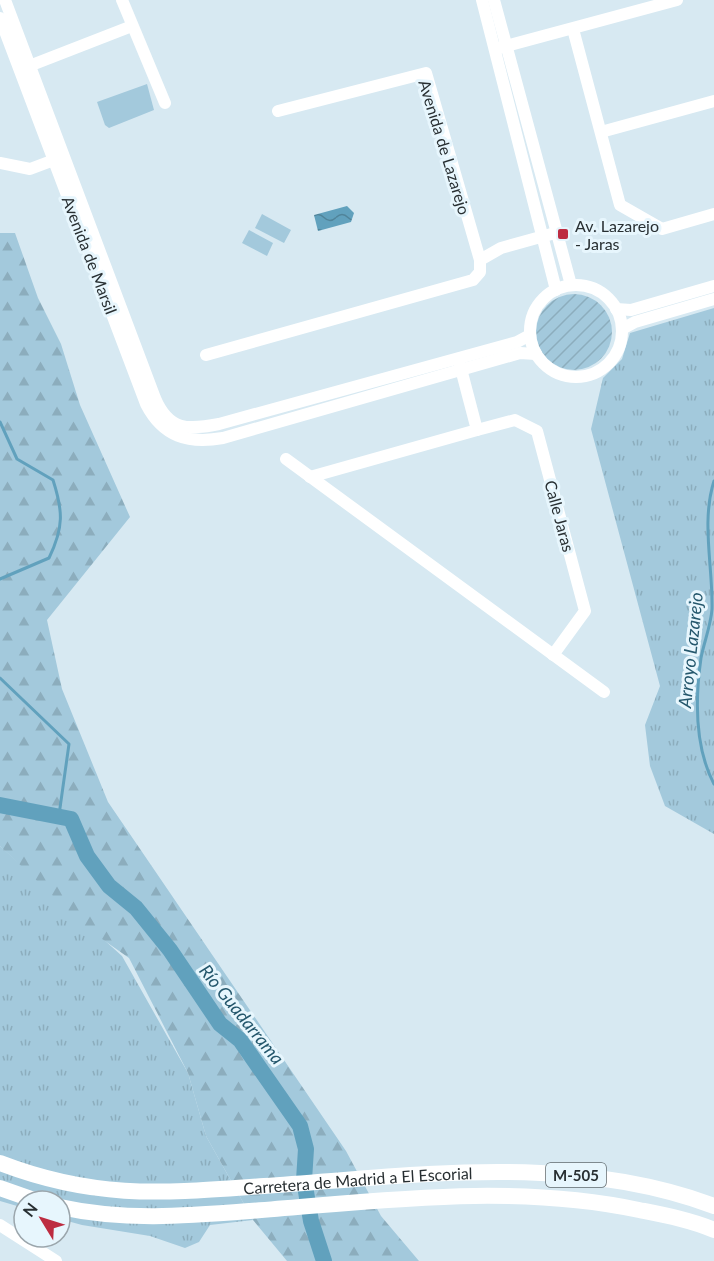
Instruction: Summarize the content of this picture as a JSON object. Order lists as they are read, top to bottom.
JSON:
{
  "streets": {
    "highway": ["M-505", "Carretera de Madrid a El Escorial"],
    "street": ["Avenida de Lazarejo", "Avenida de Marsil", "Calle Jaras"]
  },
  "water": ["Arroyo Lazarejo", "Río Guadarrama"],
  "places": {
    "transit": ["Av. Lazarejo - Jaras"]
  },
  "north": "top left"
}
